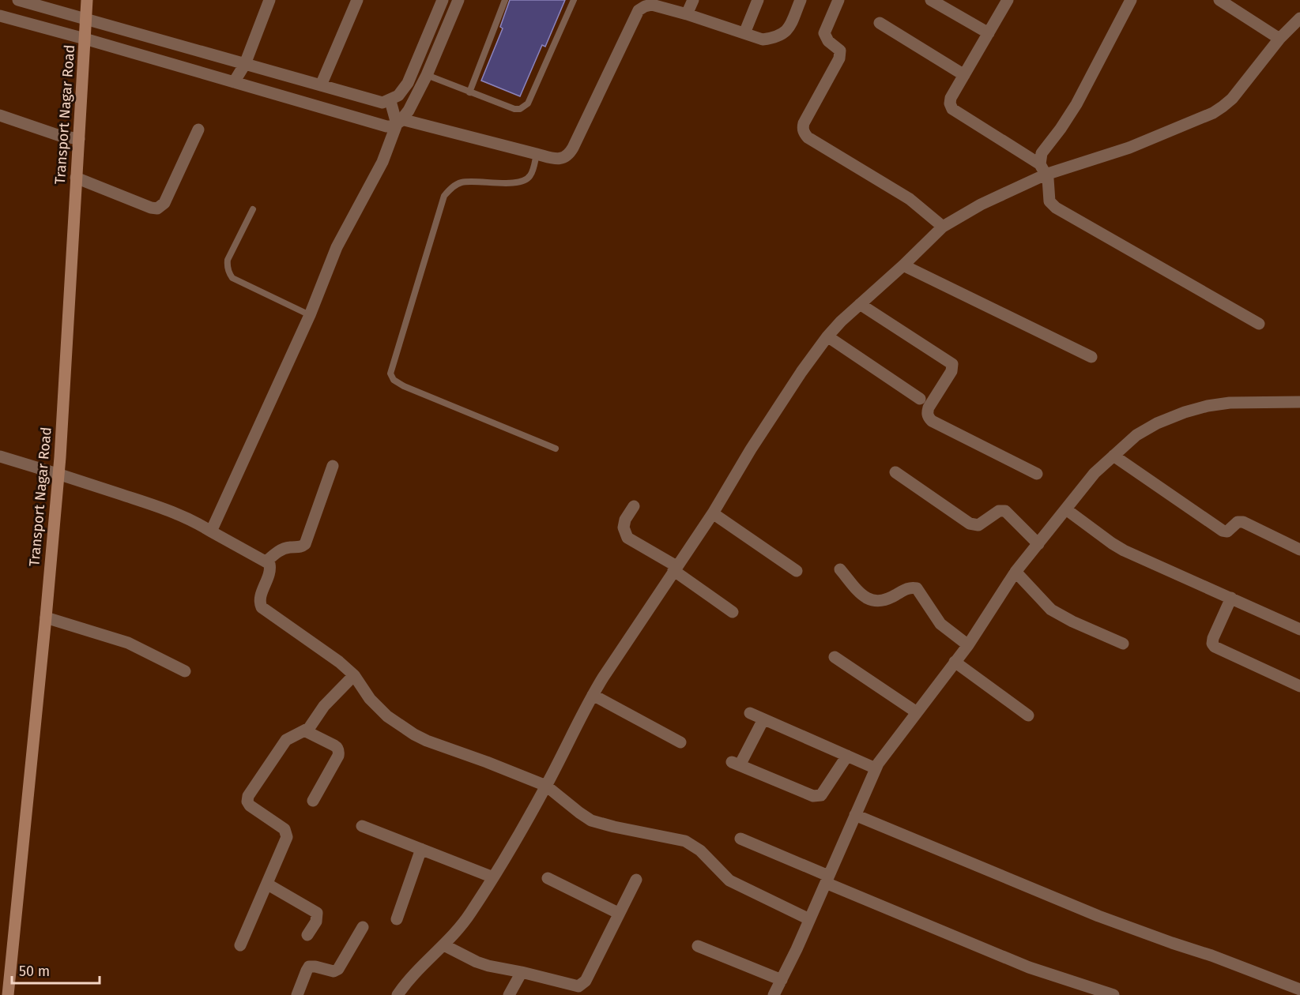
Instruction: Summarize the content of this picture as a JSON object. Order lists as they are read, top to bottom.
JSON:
{
  "streets": {
    "street": ["Transport Nagar Road"]
  },
  "scale_bar": "50 m"
}
